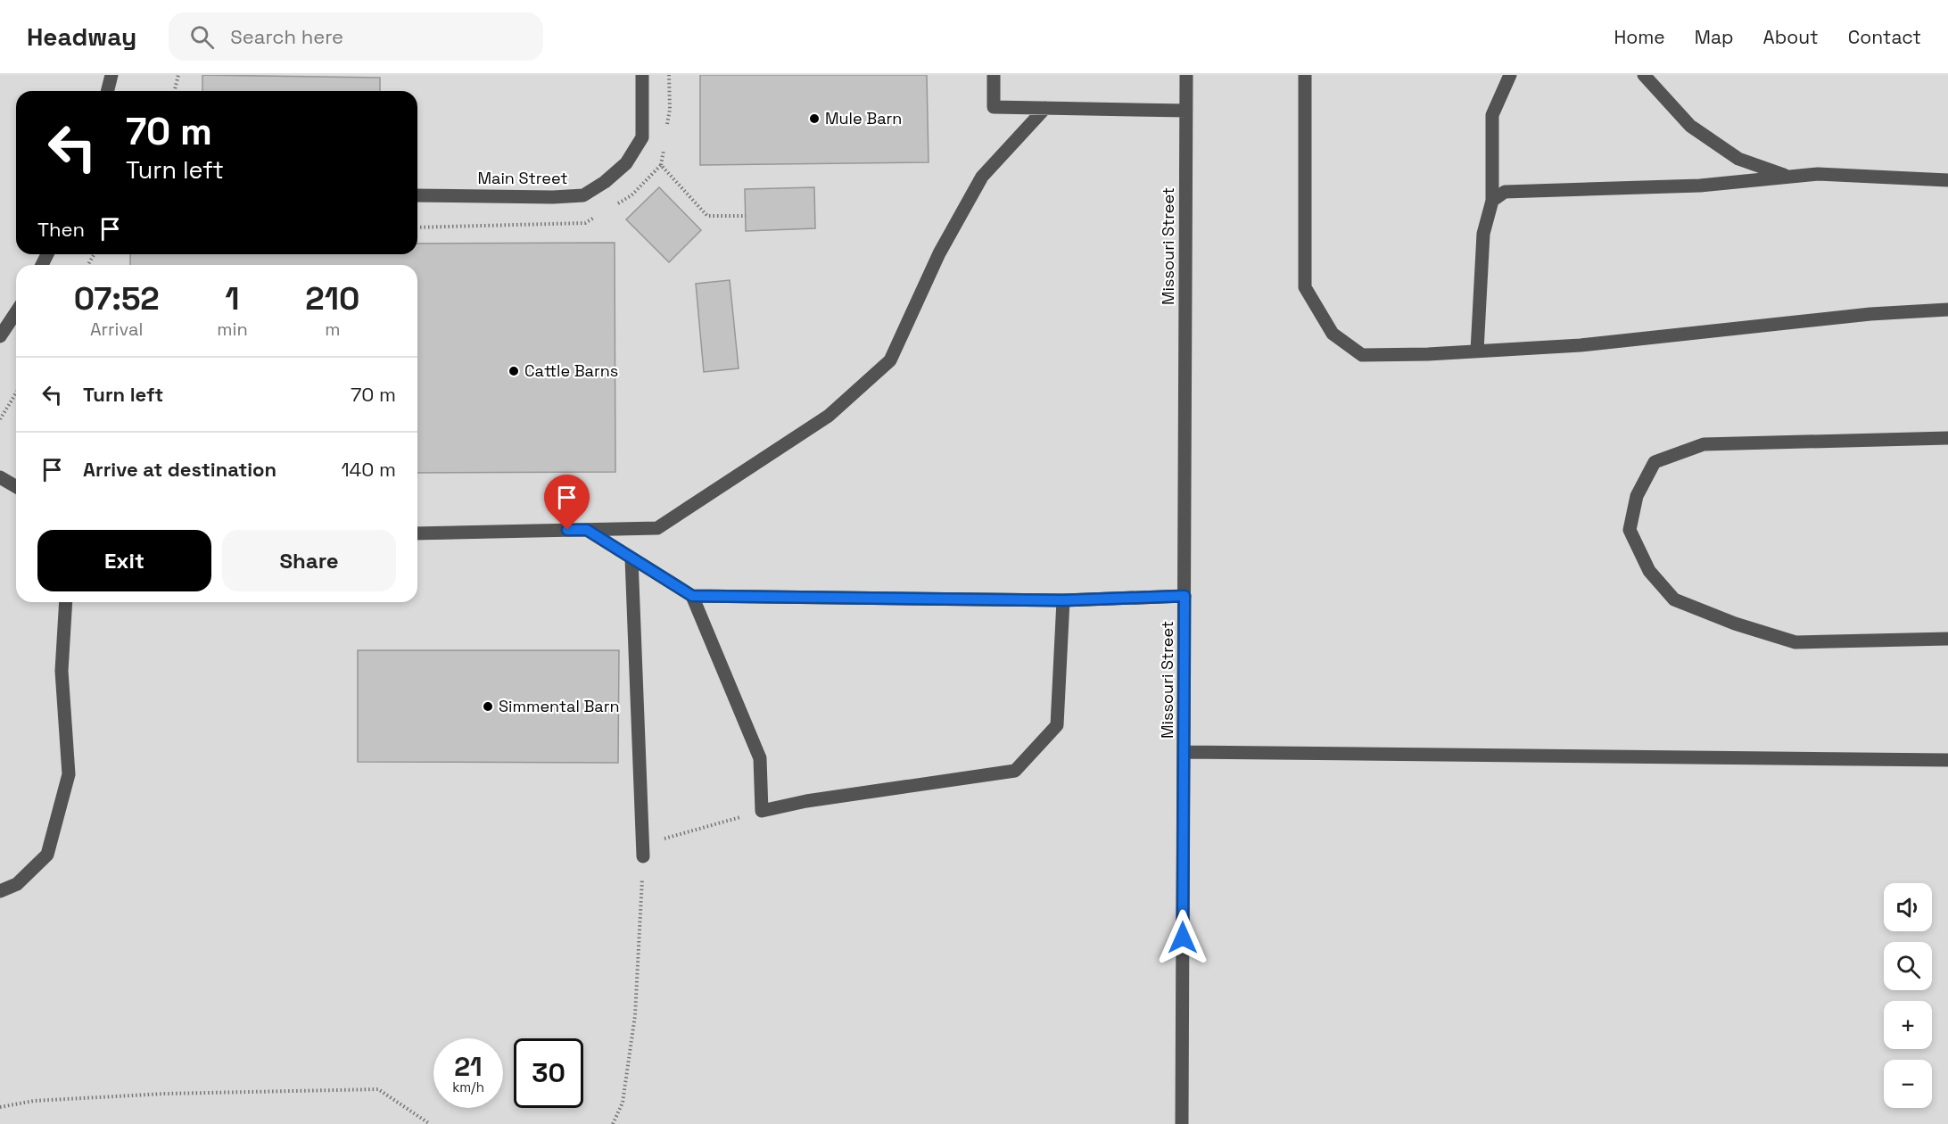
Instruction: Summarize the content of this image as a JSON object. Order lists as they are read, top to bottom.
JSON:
{
  "streets": {
    "street": ["Main Street", "Missouri Street"]
  },
  "places": ["Mule Barn", "Cattle Barns", "Simmental Barn"],
  "page": {
    "header": "Headway",
    "search": "Search here",
    "nav": [
      "Home",
      "Map",
      "About",
      "Contact"
    ],
    "turn": ["70 m", "Turn left"],
    "then": "Then",
    "eta": [
      "07:52",
      "Arrival",
      "1",
      "min",
      "210",
      "m"
    ],
    "list": [
      {
        "name": "Turn left",
        "value": "70 m"
      },
      {
        "name": "Arrive at destination",
        "value": "140 m"
      }
    ],
    "buttons": ["Exit", "Share"],
    "map_buttons": ["+", "−"],
    "speed": "21 km/h",
    "limit": "30"
  }
}
